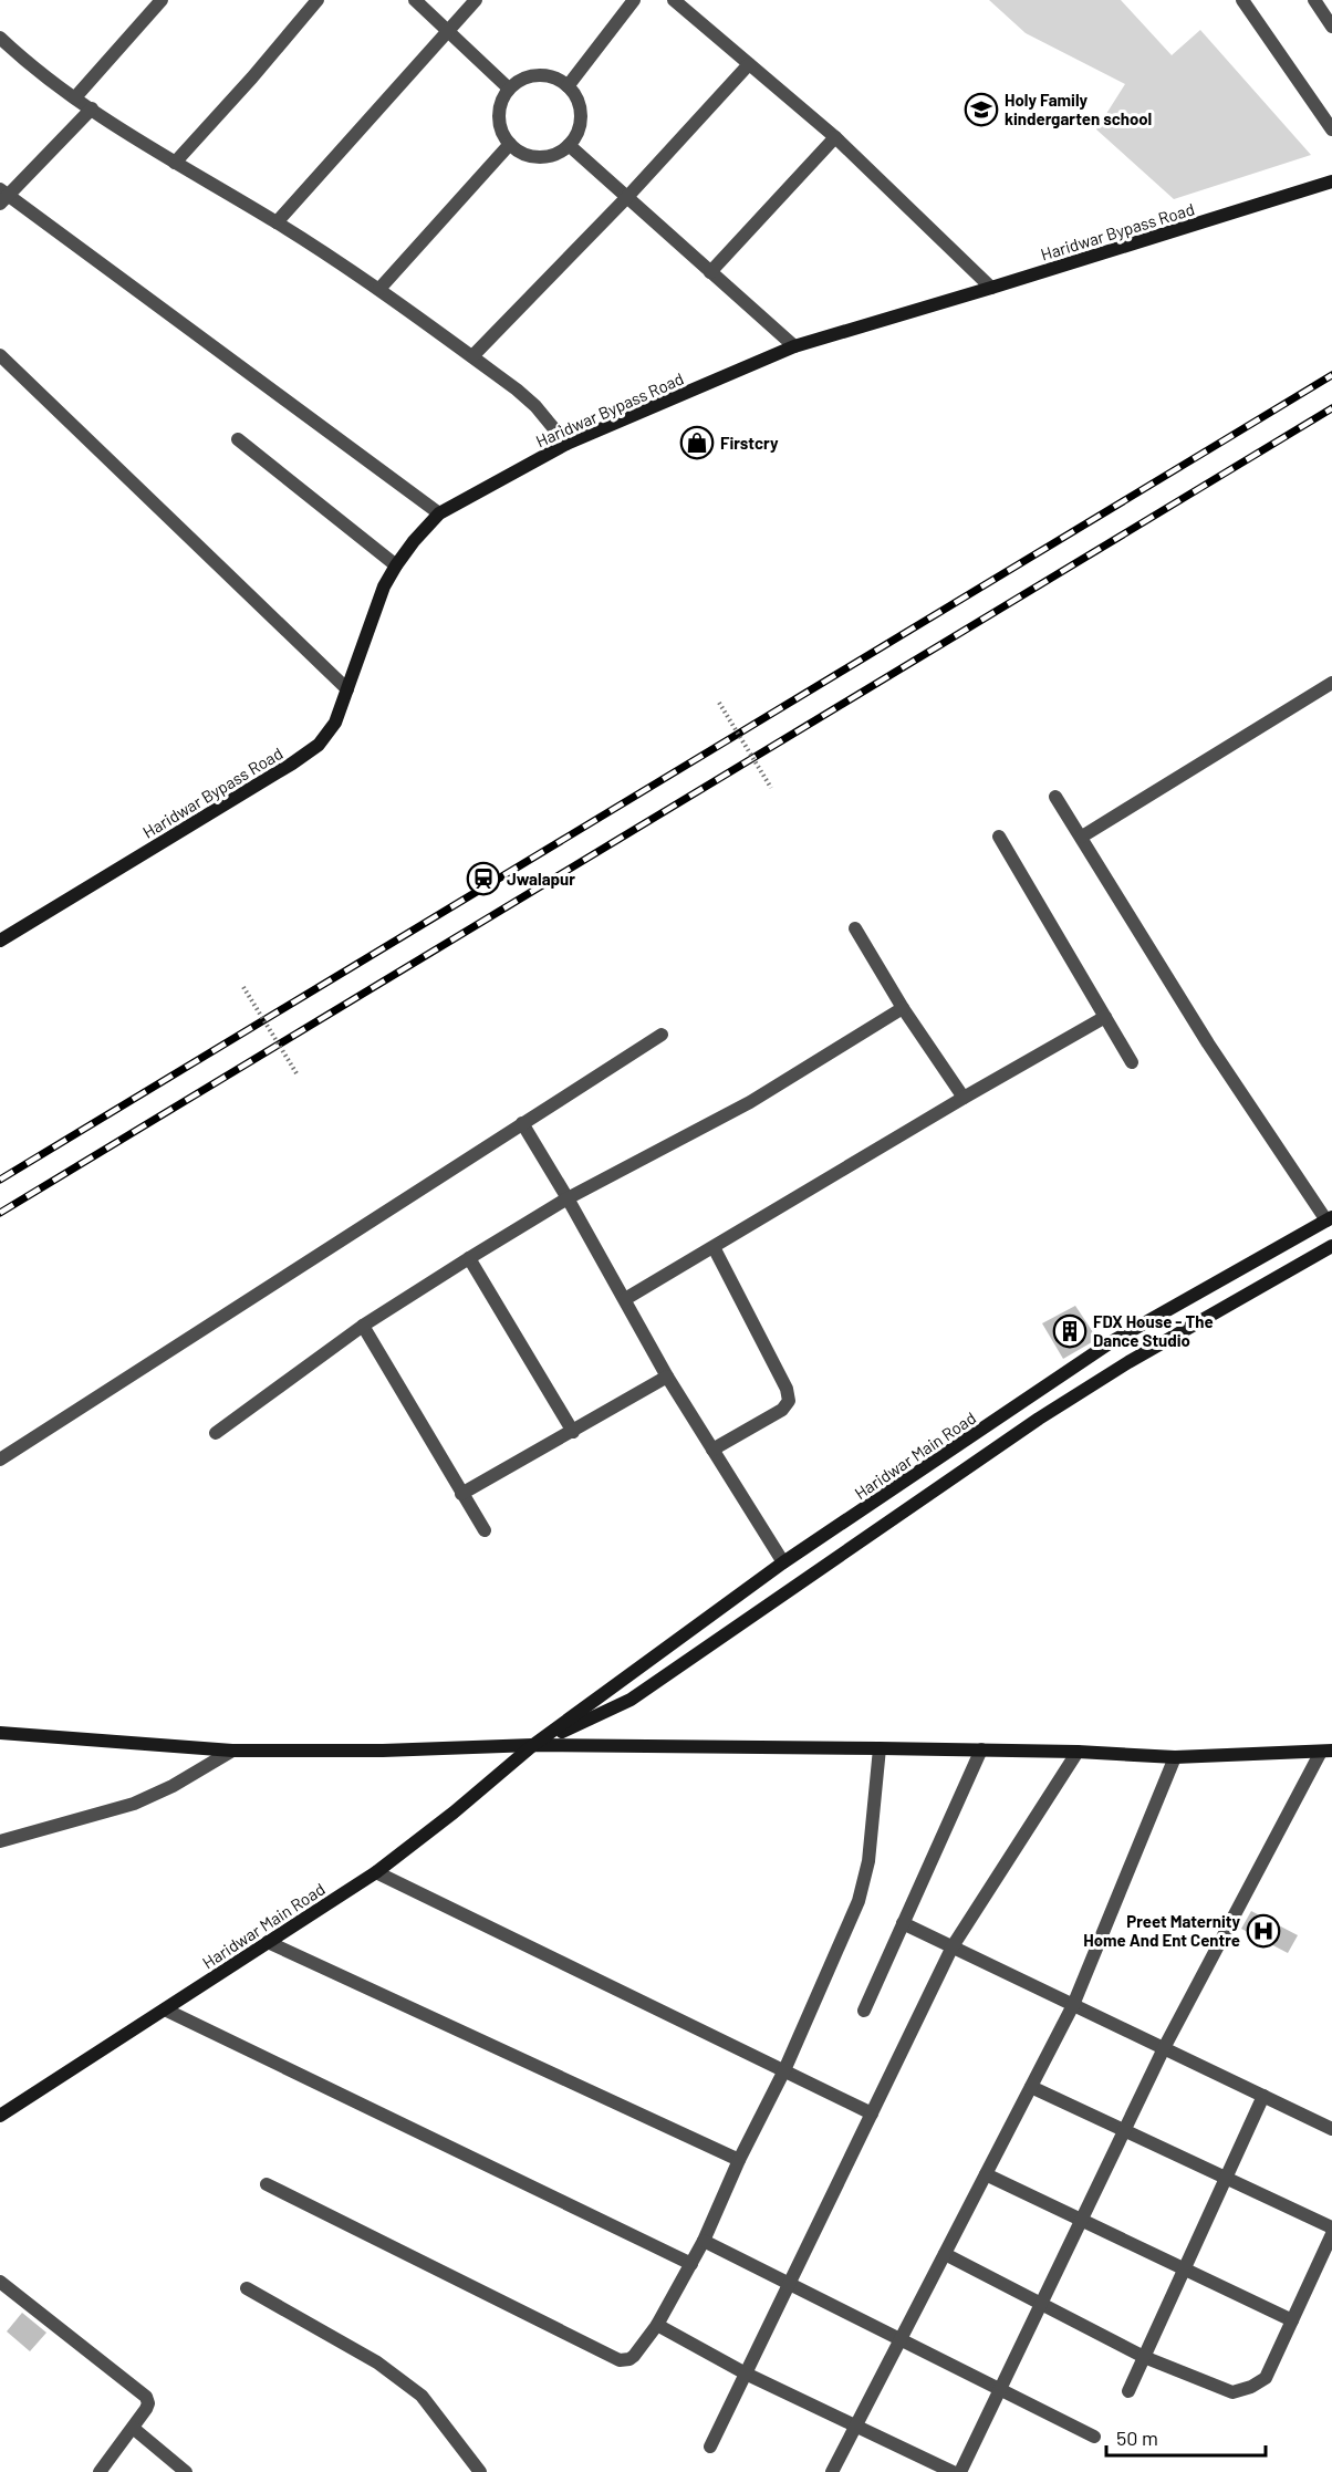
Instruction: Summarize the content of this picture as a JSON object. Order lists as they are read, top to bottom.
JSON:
{
  "streets": {
    "main road": ["Haridwar Bypass Road", "Haridwar Main Road"]
  },
  "places": {
    "school or university": ["Holy Family kindergarten school"],
    "shop": ["Firstcry"],
    "station": ["Jwalapur"],
    "building": ["FDX House - The Dance Studio"],
    "hospital": ["Preet Maternity Home And Ent Centre"]
  },
  "scale_bar": "50 m"
}
